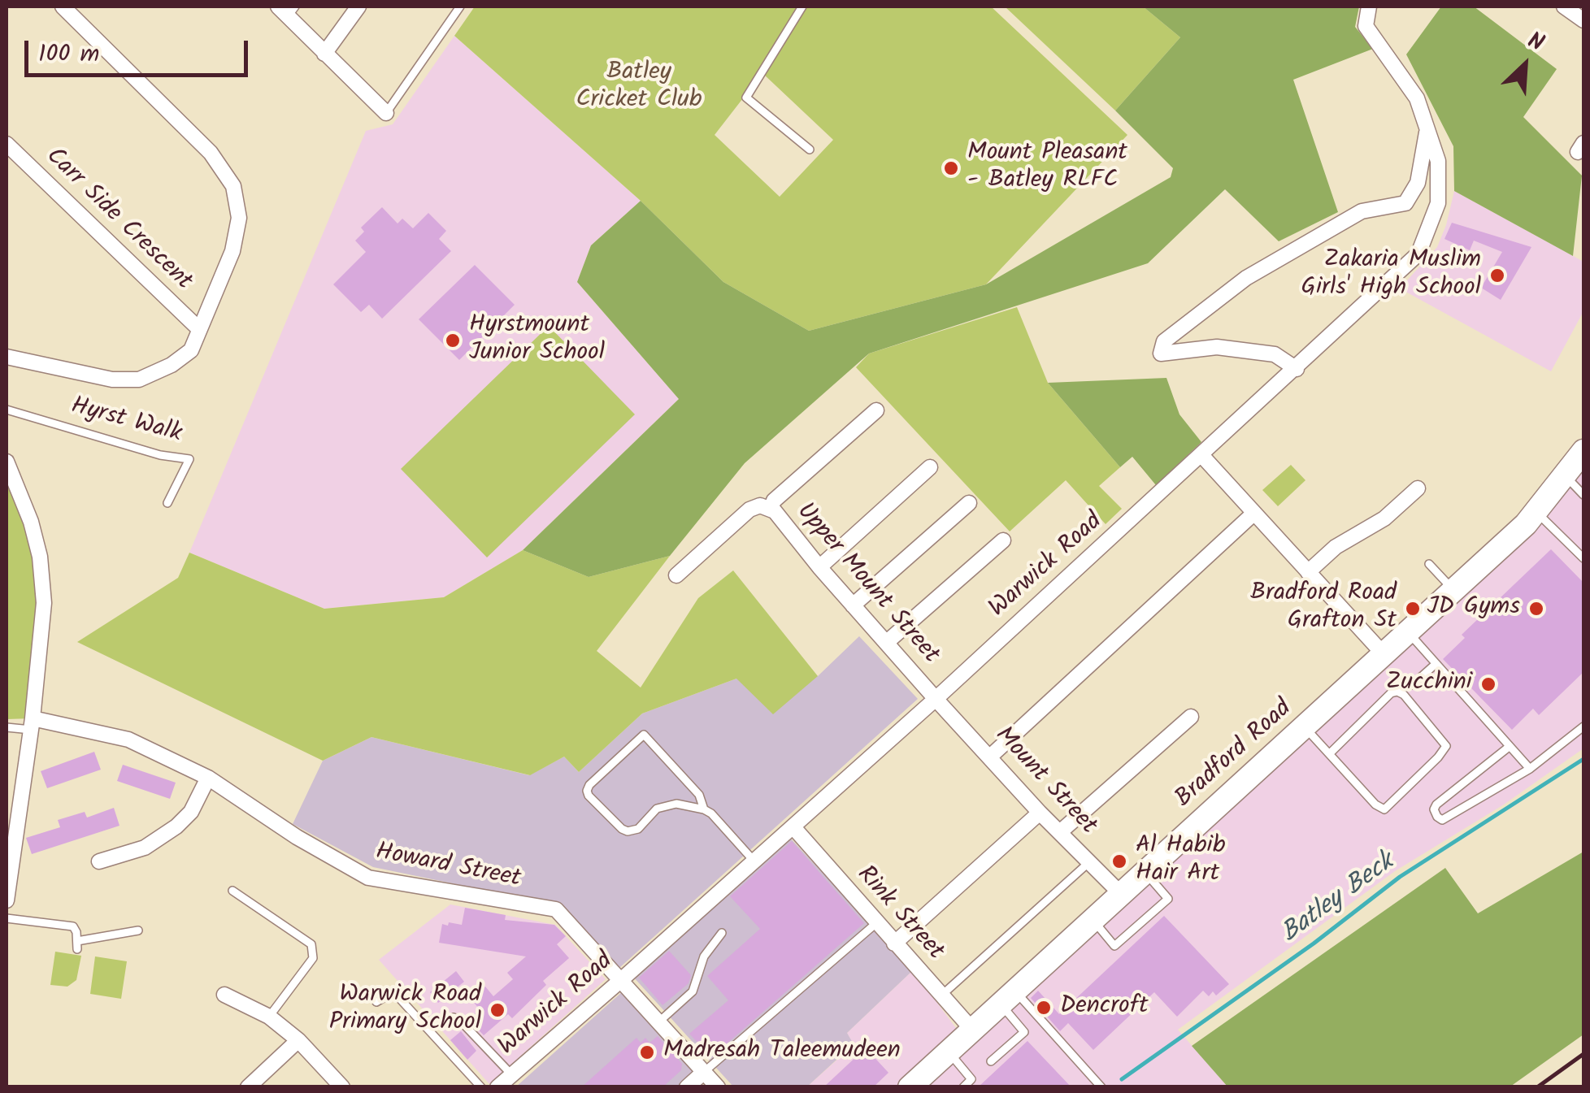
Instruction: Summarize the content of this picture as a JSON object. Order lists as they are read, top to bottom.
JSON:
{
  "streets": {
    "main road": ["Bradford Road"],
    "street": [
      "Carr Side Crescent",
      "Warwick Road",
      "Upper Mount Street",
      "Mount Street",
      "Howard Street",
      "Rink Street"
    ],
    "lane": ["Hyrst Walk"]
  },
  "crossings": [
    ["Warwick Road", "Upper Mount Street"],
    ["Warwick Road", "Mount Street"],
    ["Warwick Road", "Howard Street"],
    ["Warwick Road", "Rink Street"],
    ["Upper Mount Street", "Mount Street"],
    ["Bradford Road", "Mount Street"],
    ["Bradford Road", "Rink Street"]
  ],
  "water": ["Batley Beck"],
  "parks": ["Batley Cricket Club"],
  "places": [
    "Mount Pleasant - Batley RLFC",
    "Zakaria Muslim Girls' High School",
    "Hyrstmount Junior School",
    "Bradford Road Grafton St",
    "JD Gyms",
    "Zucchini",
    "Al Habib Hair Art",
    "Dencroft",
    "Warwick Road Primary School",
    "Madresah Taleemudeen"
  ],
  "scale_bar": "100 m",
  "north": "top right"
}
